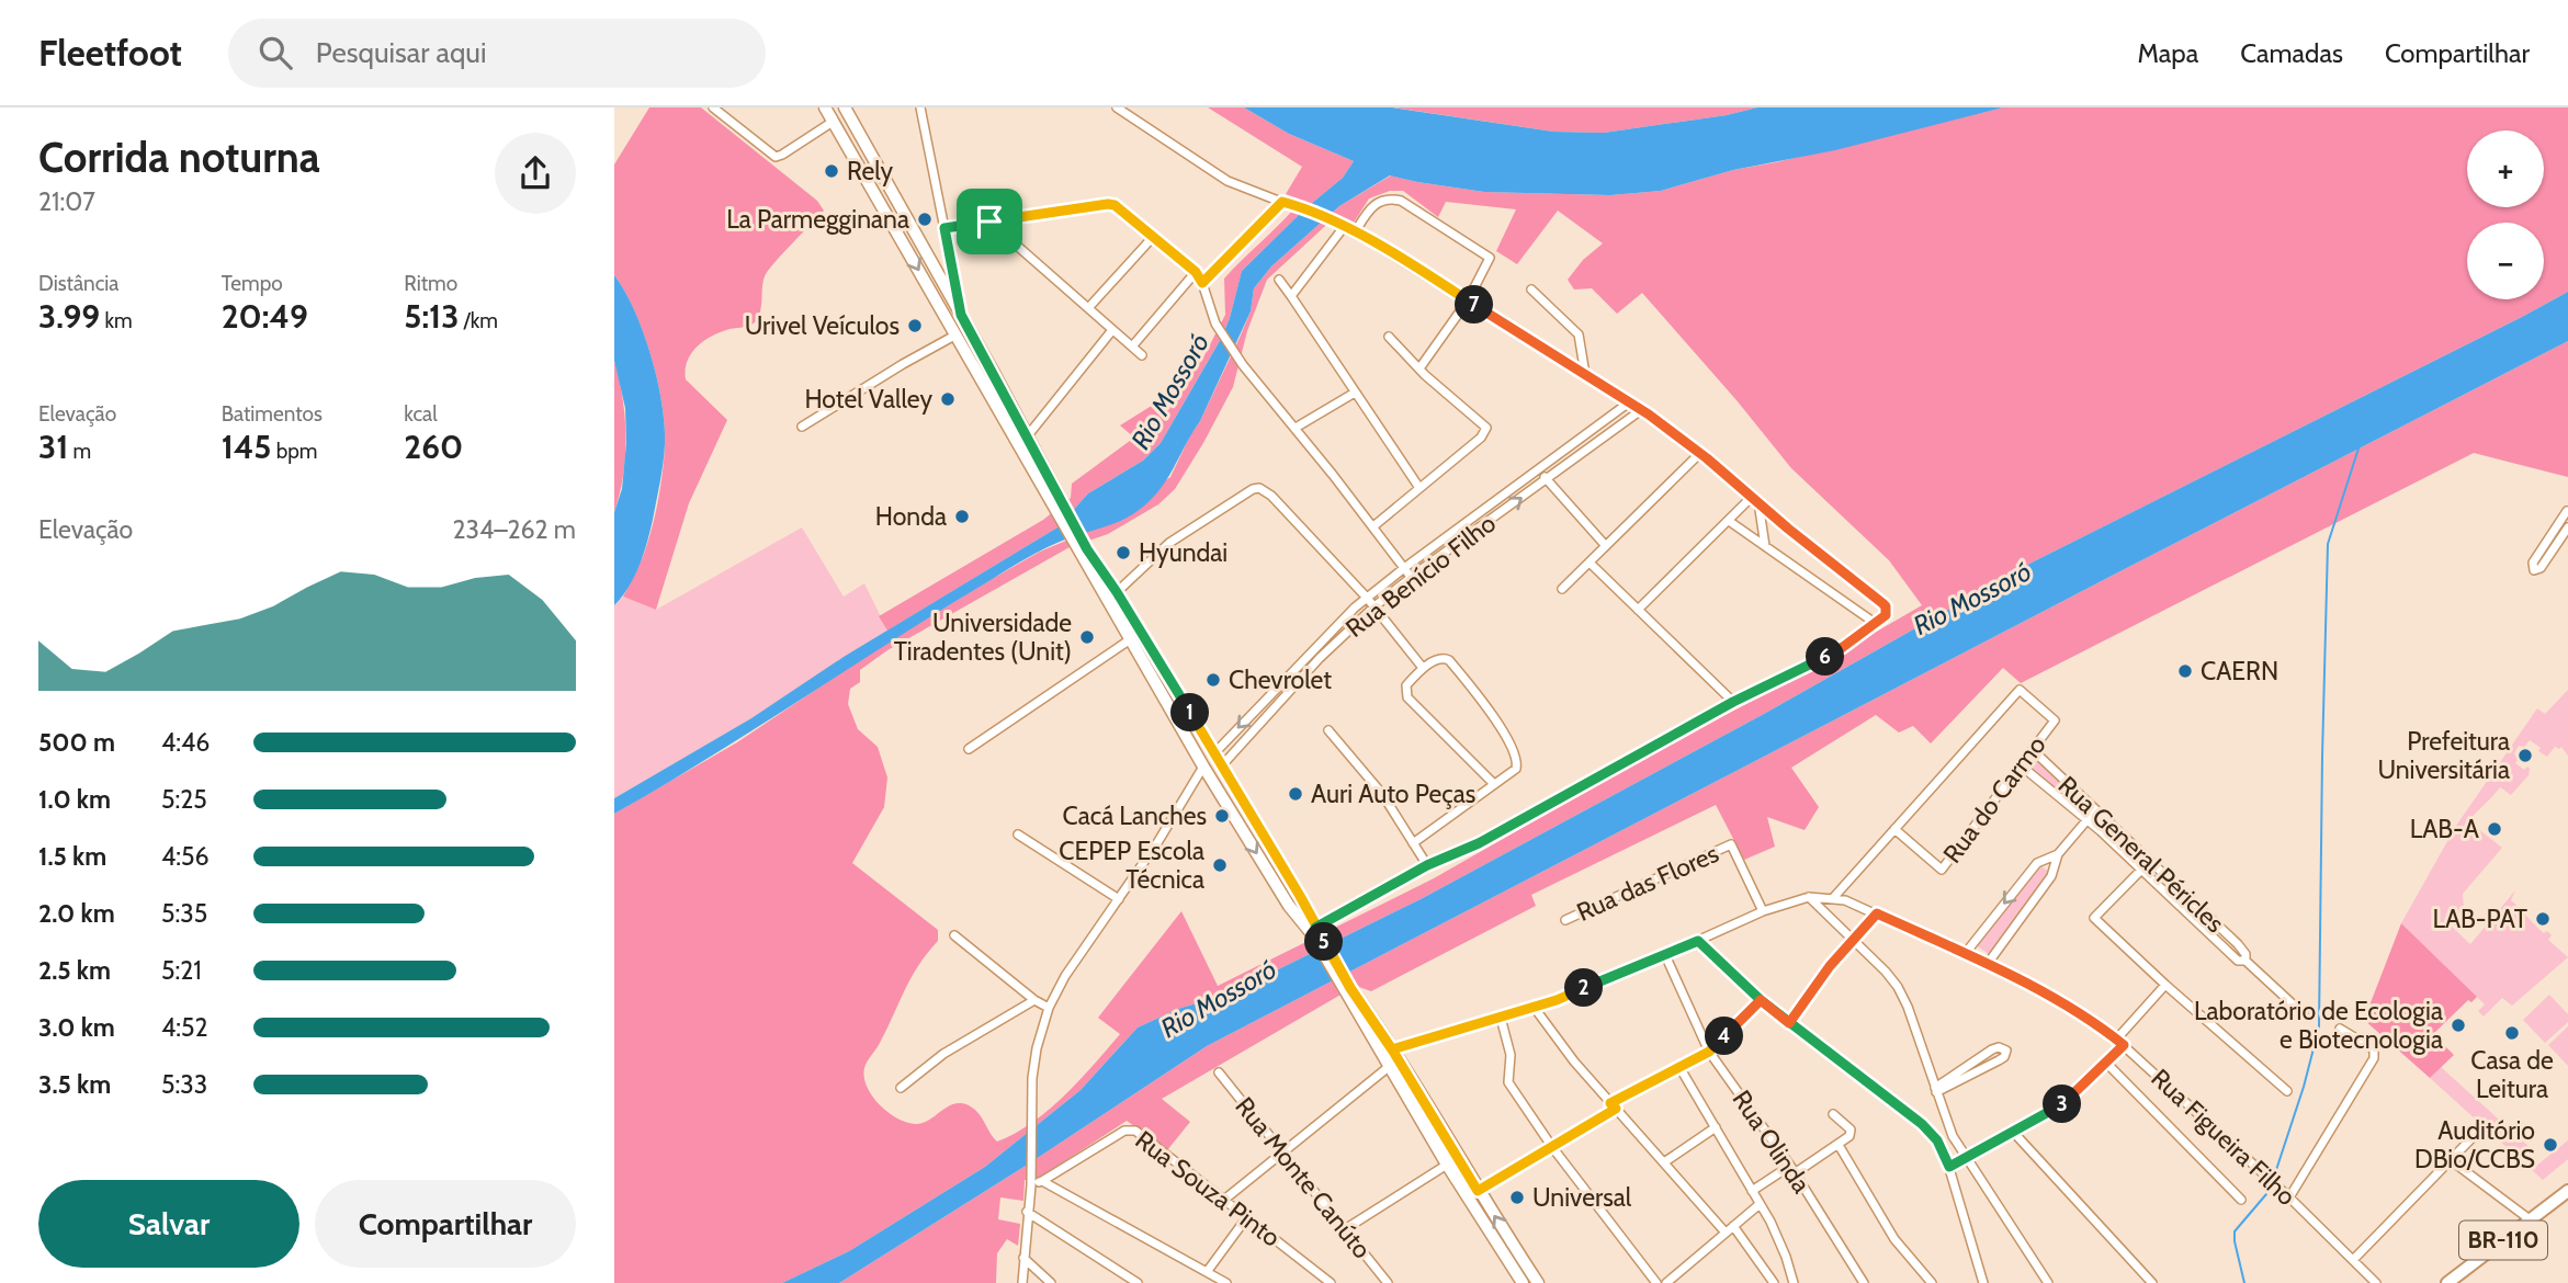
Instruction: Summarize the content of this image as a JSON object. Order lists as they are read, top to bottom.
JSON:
{
  "streets": {
    "main road": ["BR-110"],
    "street": [
      "Rua Benício Filho",
      "Rua do Carmo",
      "Rua General Péricles",
      "Rua das Flores",
      "Rua Figueira Filho",
      "Rua Olinda",
      "Rua Monte Canúto",
      "Rua Souza Pinto"
    ]
  },
  "crossings": [
    ["Rua do Carmo", "Rua General Péricles"],
    ["Rua do Carmo", "Rua Figueira Filho"],
    ["Rua das Flores", "Rua Figueira Filho"],
    ["Rua Figueira Filho", "Rua Olinda"]
  ],
  "water": ["Rio Mossoró"],
  "places": [
    "Rely",
    "La Parmegginana",
    "Urivel Veículos",
    "Hotel Valley",
    "Honda",
    "Hyundai",
    "Universidade Tiradentes (Unit)",
    "CAERN",
    "Chevrolet",
    "Prefeitura Universitária",
    "Auri Auto Peças",
    "Cacá Lanches",
    "LAB-A",
    "CEPEP Escola Técnica",
    "LAB-PAT",
    "Laboratório de Ecologia e Biotecnologia",
    "Casa de Leitura",
    "Auditório DBio/CCBS",
    "Universal"
  ],
  "page": {
    "header": "Fleetfoot",
    "search": "Pesquisar aqui",
    "nav": ["Mapa", "Camadas", "Compartilhar"],
    "heading": ["Corrida noturna", "21:07"],
    "map_buttons": ["+", "−"],
    "stats": [
      ["Distância", "3.99 km"],
      ["Tempo", "20:49"],
      ["Ritmo", "5:13 /km"],
      ["Elevação", "31 m"],
      ["Batimentos", "145 bpm"],
      ["kcal", "260"]
    ],
    "pins": [
      "7",
      "6",
      "1",
      "5",
      "2",
      "4",
      "3"
    ],
    "chart": ["Elevação", "234–262 m"],
    "list": [
      {
        "name": "500 m",
        "note": "4:46"
      },
      {
        "name": "1.0 km",
        "note": "5:25"
      },
      {
        "name": "1.5 km",
        "note": "4:56"
      },
      {
        "name": "2.0 km",
        "note": "5:35"
      },
      {
        "name": "2.5 km",
        "note": "5:21"
      },
      {
        "name": "3.0 km",
        "note": "4:52"
      },
      {
        "name": "3.5 km",
        "note": "5:33"
      }
    ],
    "buttons": ["Salvar", "Compartilhar"]
  }
}
